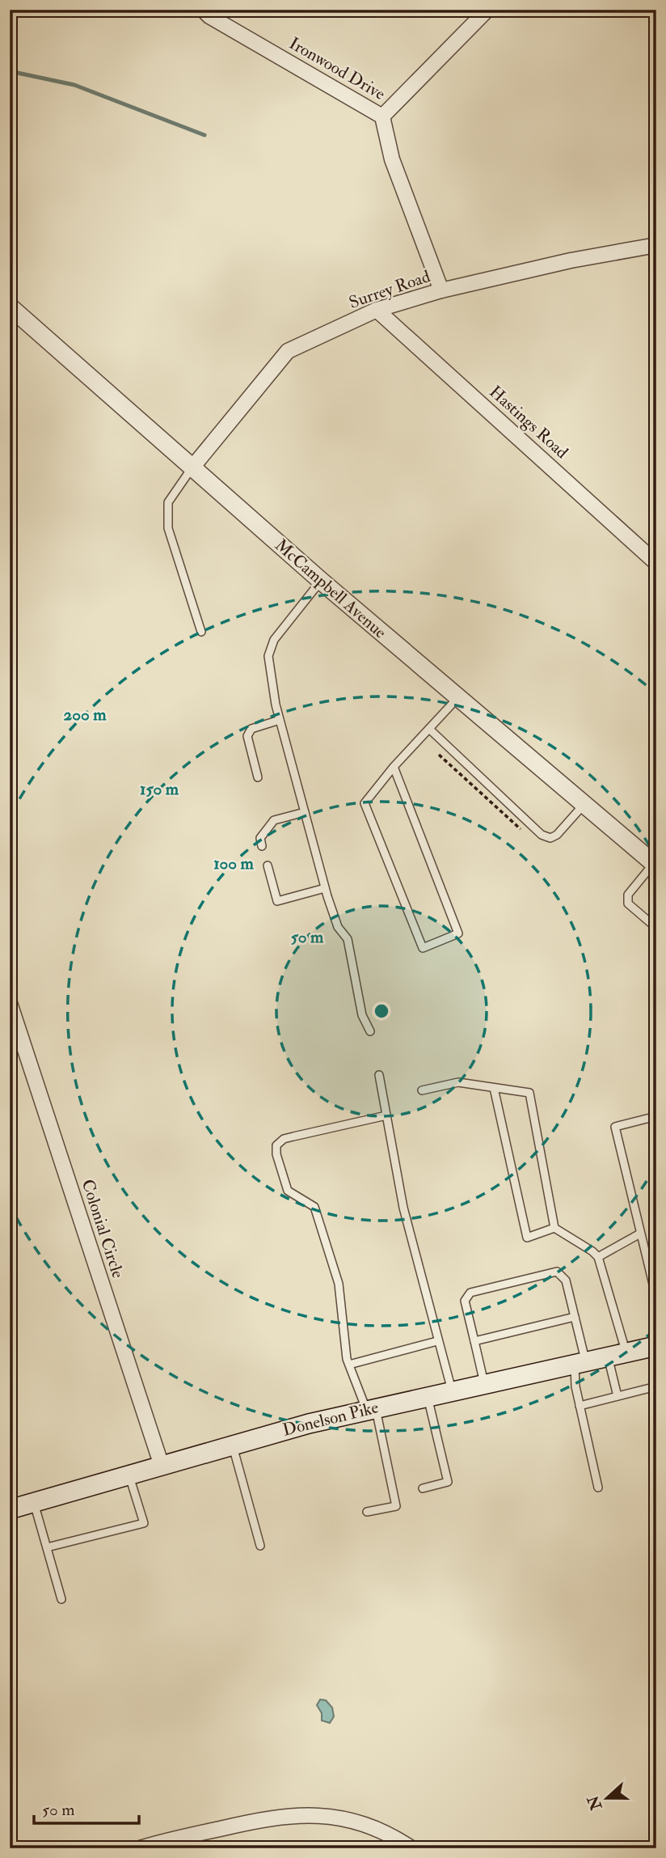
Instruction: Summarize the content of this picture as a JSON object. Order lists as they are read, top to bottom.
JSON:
{
  "streets": {
    "main road": ["Donelson Pike"],
    "street": [
      "Ironwood Drive",
      "Surrey Road",
      "Hastings Road",
      "McCampbell Avenue",
      "Colonial Circle"
    ]
  },
  "crossings": [
    ["Ironwood Drive", "Surrey Road"],
    ["Surrey Road", "Hastings Road"],
    ["Surrey Road", "McCampbell Avenue"],
    ["Colonial Circle", "Donelson Pike"]
  ],
  "scale_bar": "50 m",
  "north": "left",
  "rings": [
    "200 m",
    "150 m",
    "100 m",
    "50 m"
  ]
}
